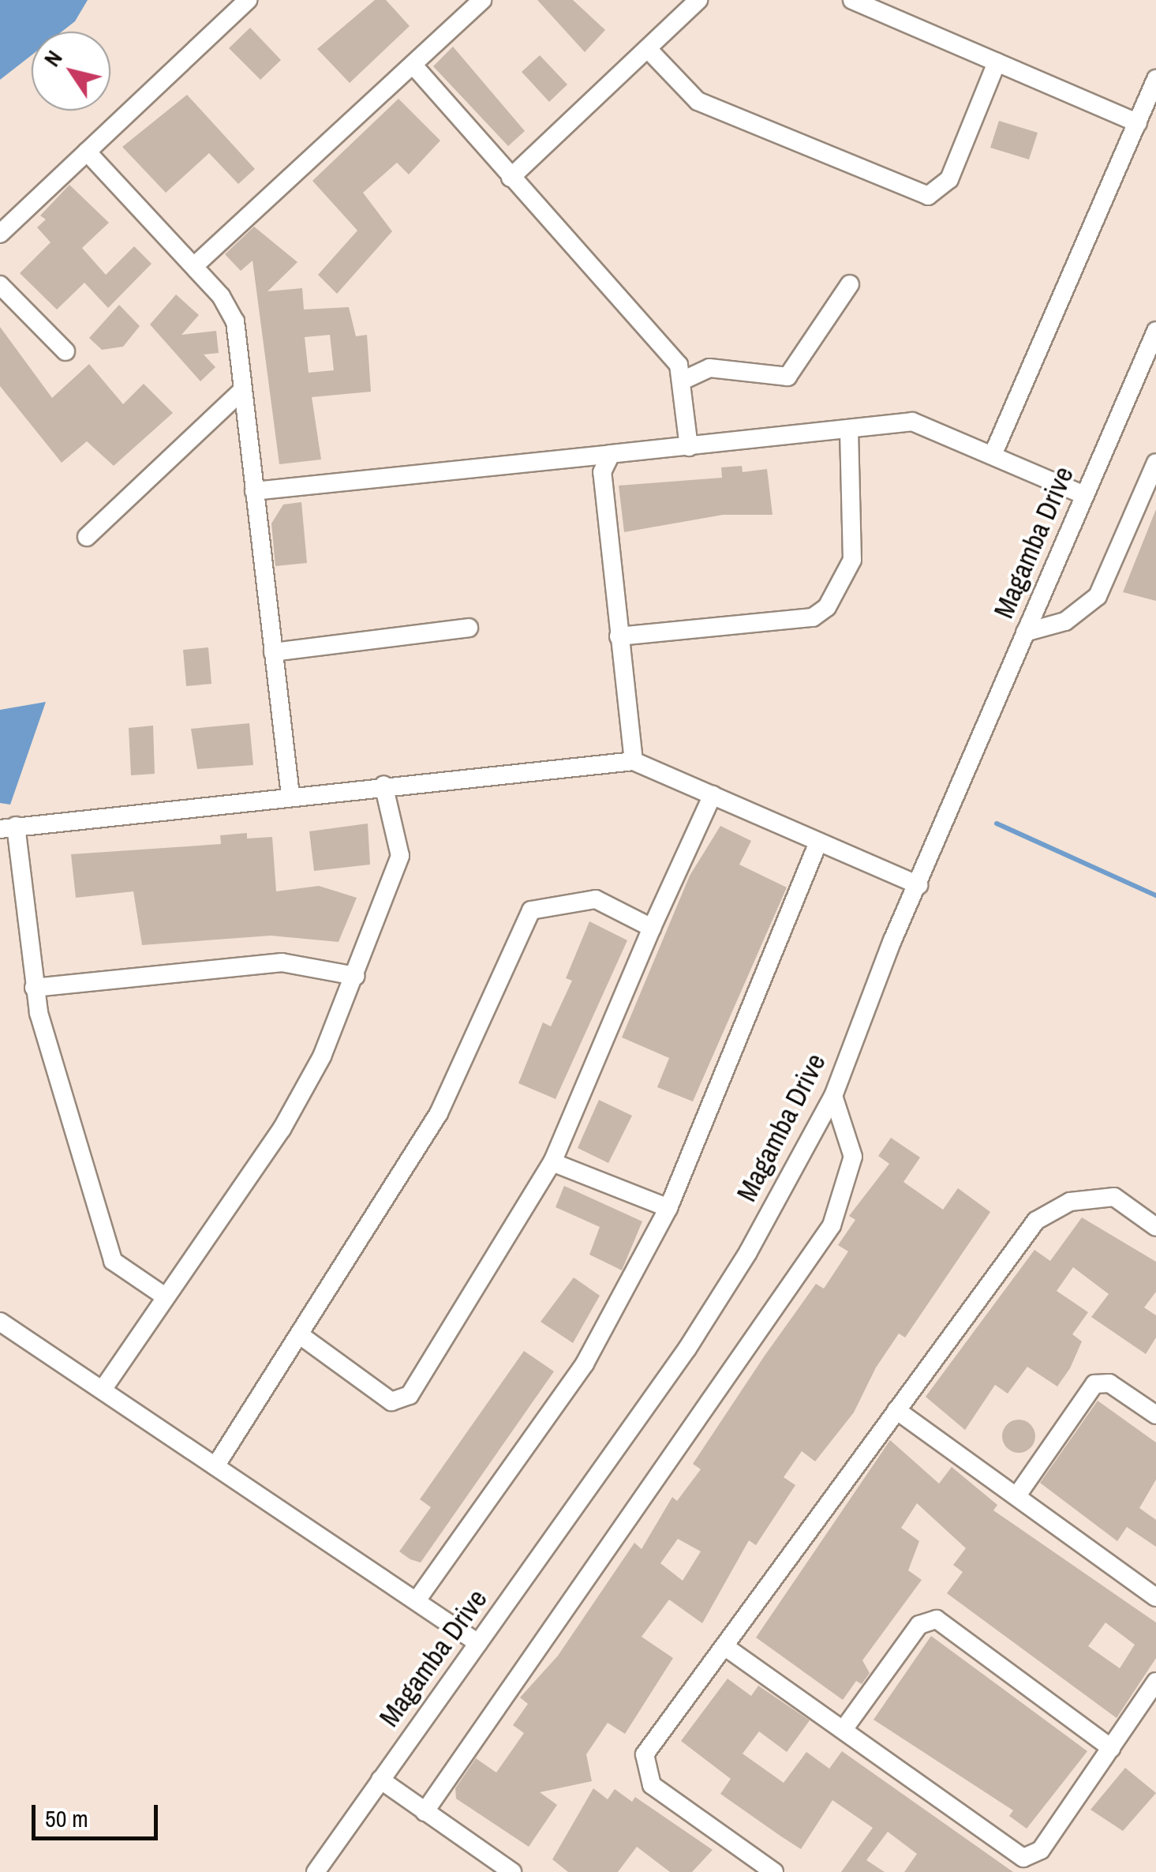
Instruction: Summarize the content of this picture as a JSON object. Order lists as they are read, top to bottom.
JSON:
{
  "streets": {
    "street": ["Magamba Drive"]
  },
  "scale_bar": "50 m",
  "north": "top left"
}
